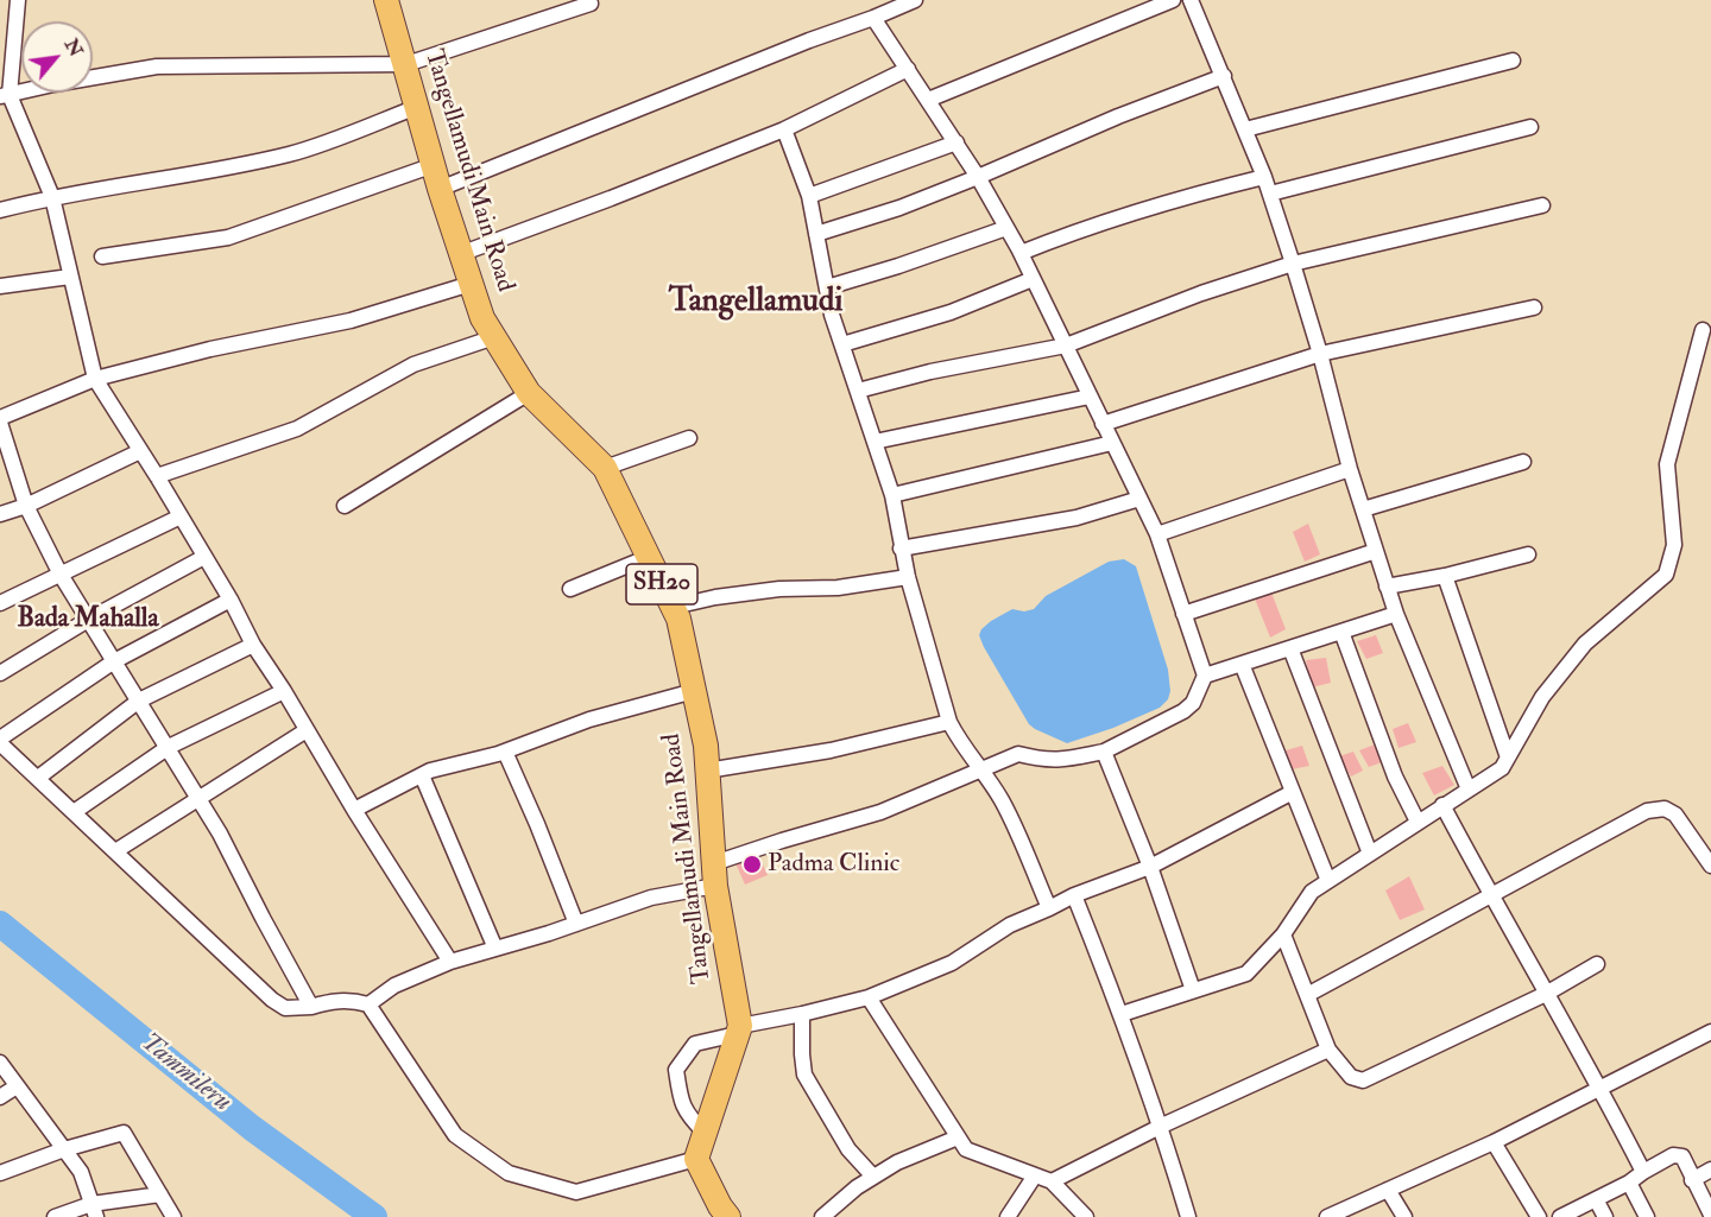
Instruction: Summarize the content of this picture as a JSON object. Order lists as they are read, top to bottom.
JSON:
{
  "streets": {
    "main road": ["Tangellamudi Main Road", "SH20"]
  },
  "districts": ["Tangellamudi", "Bada Mahalla"],
  "water": ["Tammileru"],
  "places": ["Padma Clinic"],
  "north": "top right"
}
